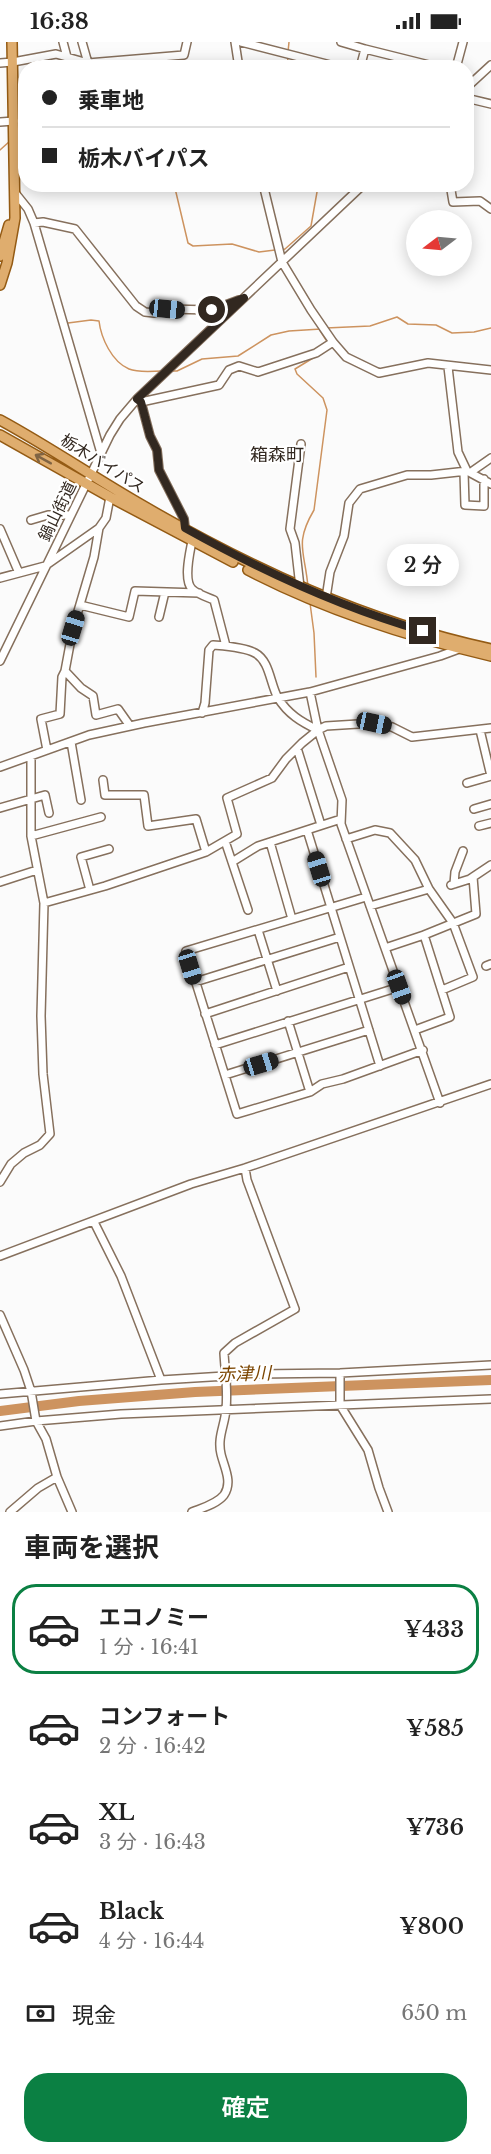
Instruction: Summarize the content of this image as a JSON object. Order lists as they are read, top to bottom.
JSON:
{
  "streets": {
    "main road": ["栃木バイパス"],
    "street": ["鍋山街道"]
  },
  "crossings": [
    ["栃木バイパス", "鍋山街道"]
  ],
  "districts": ["箱森町"],
  "water": ["赤津川"],
  "north": "left",
  "page": {
    "status": "16:38",
    "banner": ["乗車地", "栃木バイパス"],
    "bubble": "2 分",
    "heading": "車両を選択",
    "list": [
      {
        "name": "エコノミー",
        "note": "1 分 · 16:41",
        "value": "¥433"
      },
      {
        "name": "コンフォート",
        "note": "2 分 · 16:42",
        "value": "¥585"
      },
      {
        "name": "XL",
        "note": "3 分 · 16:43",
        "value": "¥736"
      },
      {
        "name": "Black",
        "note": "4 分 · 16:44",
        "value": "¥800"
      }
    ],
    "pay": ["現金", "650 m"],
    "buttons": "確定"
  }
}
